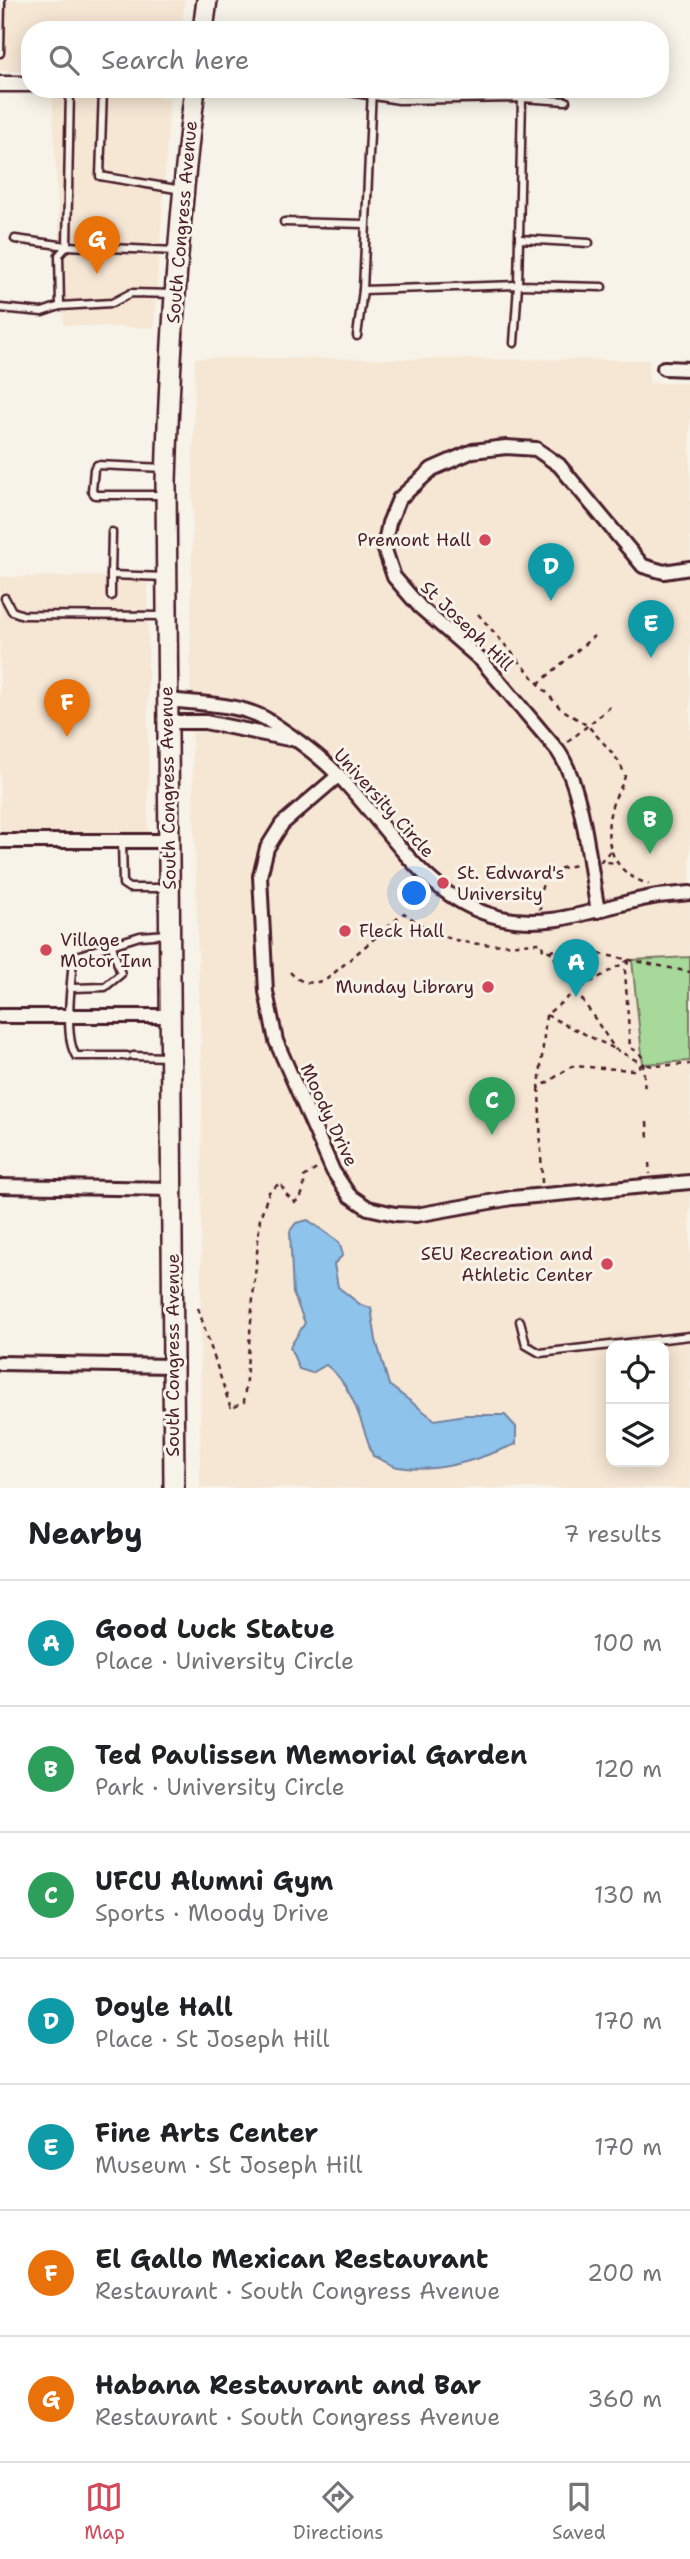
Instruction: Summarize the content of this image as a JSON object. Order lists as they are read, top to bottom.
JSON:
{
  "streets": {
    "main road": ["South Congress Avenue"],
    "street": ["St Joseph Hill", "University Circle", "Moody Drive"]
  },
  "crossings": [
    ["South Congress Avenue", "University Circle"],
    ["St Joseph Hill", "University Circle"],
    ["University Circle", "Moody Drive"]
  ],
  "places": [
    "Premont Hall",
    "St. Edward's University",
    "Fleck Hall",
    "Village Motor Inn",
    "Munday Library",
    "SEU Recreation and Athletic Center"
  ],
  "page": {
    "search": "Search here",
    "pins": [
      "G",
      "D",
      "E",
      "F",
      "B",
      "A",
      "C"
    ],
    "heading": ["Nearby", "7 results"],
    "list": [
      {
        "mark": "A",
        "name": "Good Luck Statue",
        "note": "Place · University Circle",
        "value": "100 m"
      },
      {
        "mark": "B",
        "name": "Ted Paulissen Memorial Garden",
        "note": "Park · University Circle",
        "value": "120 m"
      },
      {
        "mark": "C",
        "name": "UFCU Alumni Gym",
        "note": "Sports · Moody Drive",
        "value": "130 m"
      },
      {
        "mark": "D",
        "name": "Doyle Hall",
        "note": "Place · St Joseph Hill",
        "value": "170 m"
      },
      {
        "mark": "E",
        "name": "Fine Arts Center",
        "note": "Museum · St Joseph Hill",
        "value": "170 m"
      },
      {
        "mark": "F",
        "name": "El Gallo Mexican Restaurant",
        "note": "Restaurant · South Congress Avenue",
        "value": "200 m"
      },
      {
        "mark": "G",
        "name": "Habana Restaurant and Bar",
        "note": "Restaurant · South Congress Avenue",
        "value": "360 m"
      }
    ],
    "nav": ["Map", "Directions", "Saved"]
  }
}
